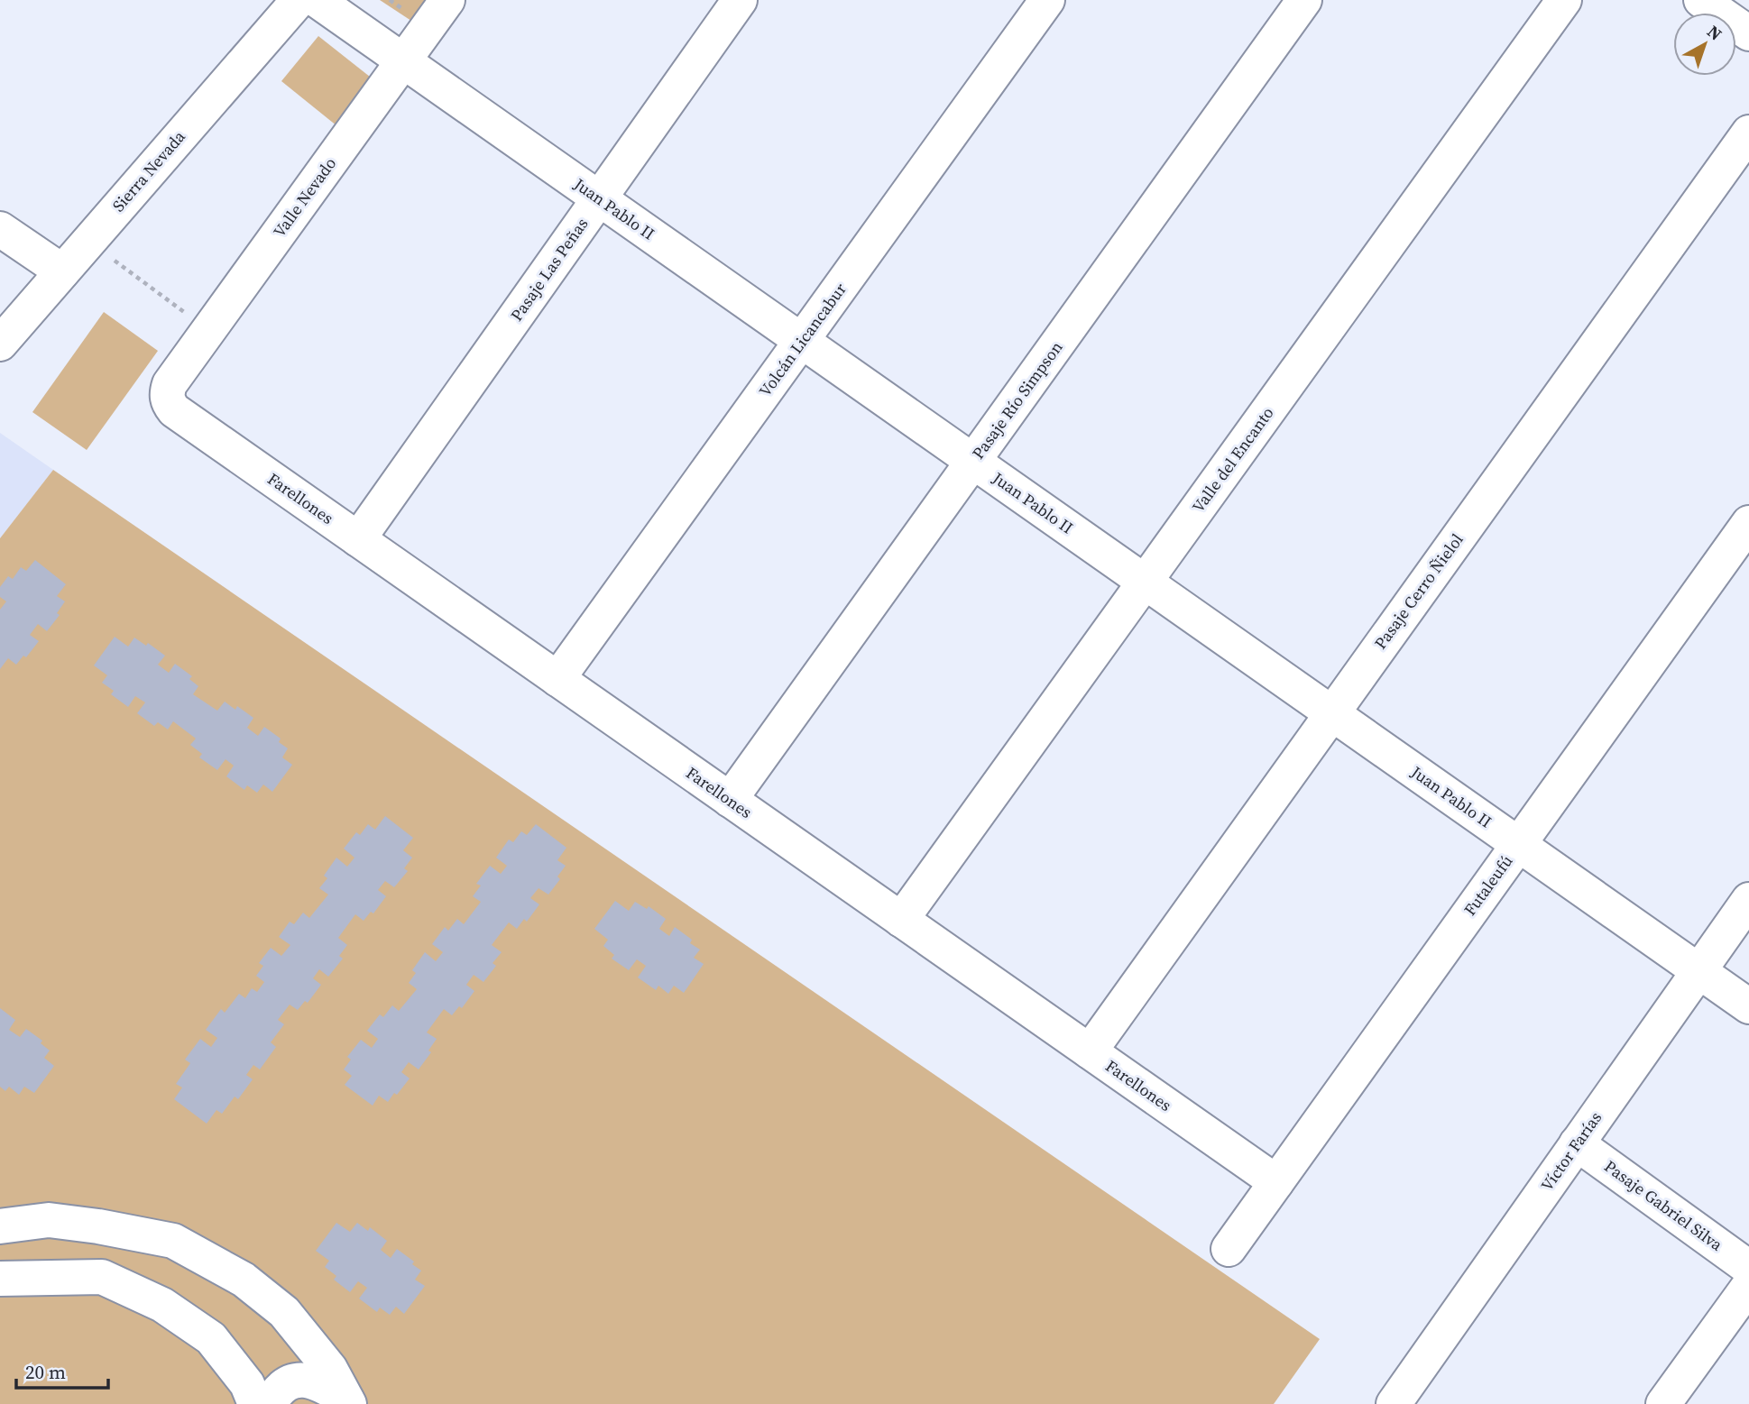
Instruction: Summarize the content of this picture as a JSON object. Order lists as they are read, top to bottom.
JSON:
{
  "streets": {
    "street": [
      "Sierra Nevada",
      "Valle Nevado",
      "Juan Pablo II",
      "Pasaje Las Peñas",
      "Volcán Licancabur",
      "Pasaje Río Simpson",
      "Valle del Encanto",
      "Farellones",
      "Pasaje Cerro Ñielol",
      "Futaleufú",
      "Víctor Farías",
      "Pasaje Gabriel Silva"
    ]
  },
  "crossings": [
    ["Valle Nevado", "Juan Pablo II"],
    ["Valle Nevado", "Farellones"],
    ["Juan Pablo II", "Pasaje Las Peñas"],
    ["Juan Pablo II", "Volcán Licancabur"],
    ["Juan Pablo II", "Pasaje Río Simpson"],
    ["Juan Pablo II", "Valle del Encanto"],
    ["Juan Pablo II", "Pasaje Cerro Ñielol"],
    ["Juan Pablo II", "Futaleufú"],
    ["Juan Pablo II", "Víctor Farías"],
    ["Pasaje Las Peñas", "Farellones"],
    ["Volcán Licancabur", "Farellones"],
    ["Pasaje Río Simpson", "Farellones"],
    ["Valle del Encanto", "Farellones"],
    ["Farellones", "Pasaje Cerro Ñielol"],
    ["Farellones", "Futaleufú"],
    ["Víctor Farías", "Pasaje Gabriel Silva"]
  ],
  "scale_bar": "20 m",
  "north": "top right"
}
